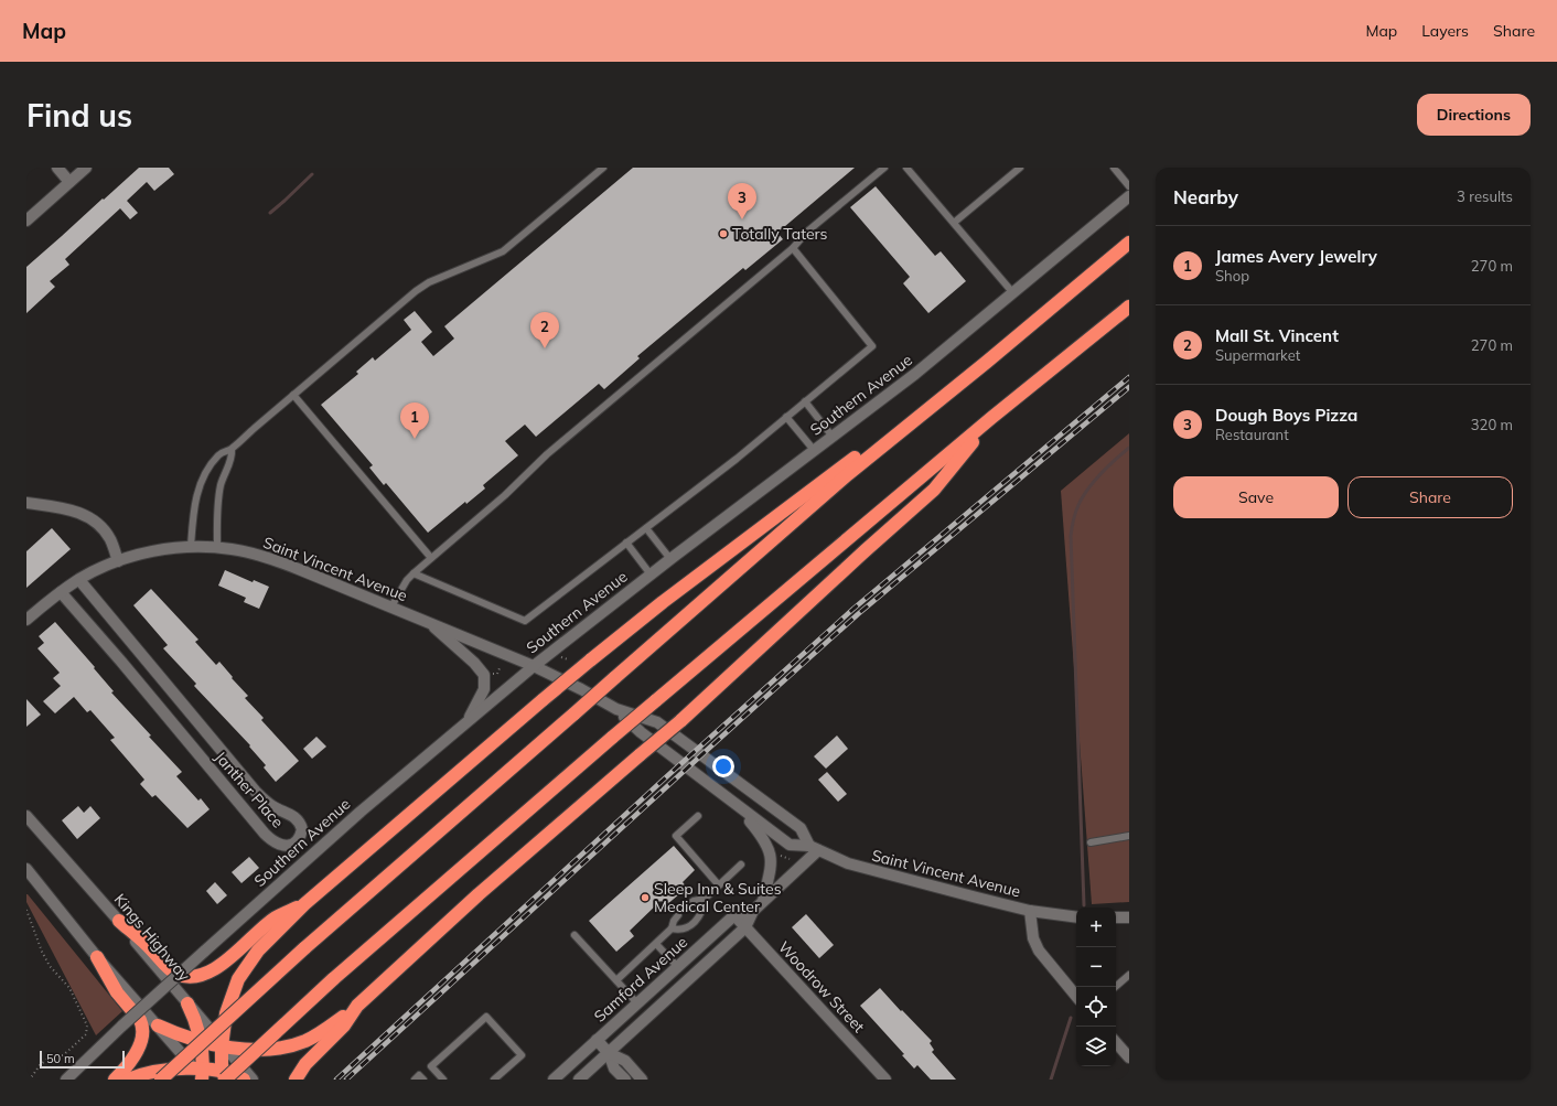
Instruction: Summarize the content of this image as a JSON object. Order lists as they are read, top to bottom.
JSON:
{
  "streets": {
    "street": [
      "Southern Avenue",
      "Saint Vincent Avenue",
      "Janther Place",
      "Kings Highway",
      "Samford Avenue",
      "Woodrow Street"
    ]
  },
  "crossings": [
    ["Southern Avenue", "Saint Vincent Avenue"],
    ["Saint Vincent Avenue", "Janther Place"],
    ["Saint Vincent Avenue", "Samford Avenue"],
    ["Samford Avenue", "Woodrow Street"]
  ],
  "places": ["Totally Taters", "Sleep Inn & Suites Medical Center"],
  "scale_bar": "50 m",
  "page": {
    "header": "Map",
    "nav": ["Map", "Layers", "Share"],
    "buttons": [
      "Directions",
      ["Save", "Share"]
    ],
    "title": "Find us",
    "heading": ["Nearby", "3 results"],
    "pins": ["3", "2", "1"],
    "list": [
      {
        "mark": "1",
        "name": "James Avery Jewelry",
        "note": "Shop",
        "value": "270 m"
      },
      {
        "mark": "2",
        "name": "Mall St. Vincent",
        "note": "Supermarket",
        "value": "270 m"
      },
      {
        "mark": "3",
        "name": "Dough Boys Pizza",
        "note": "Restaurant",
        "value": "320 m"
      }
    ],
    "map_buttons": ["+", "−"],
    "scale": "50 m"
  }
}
